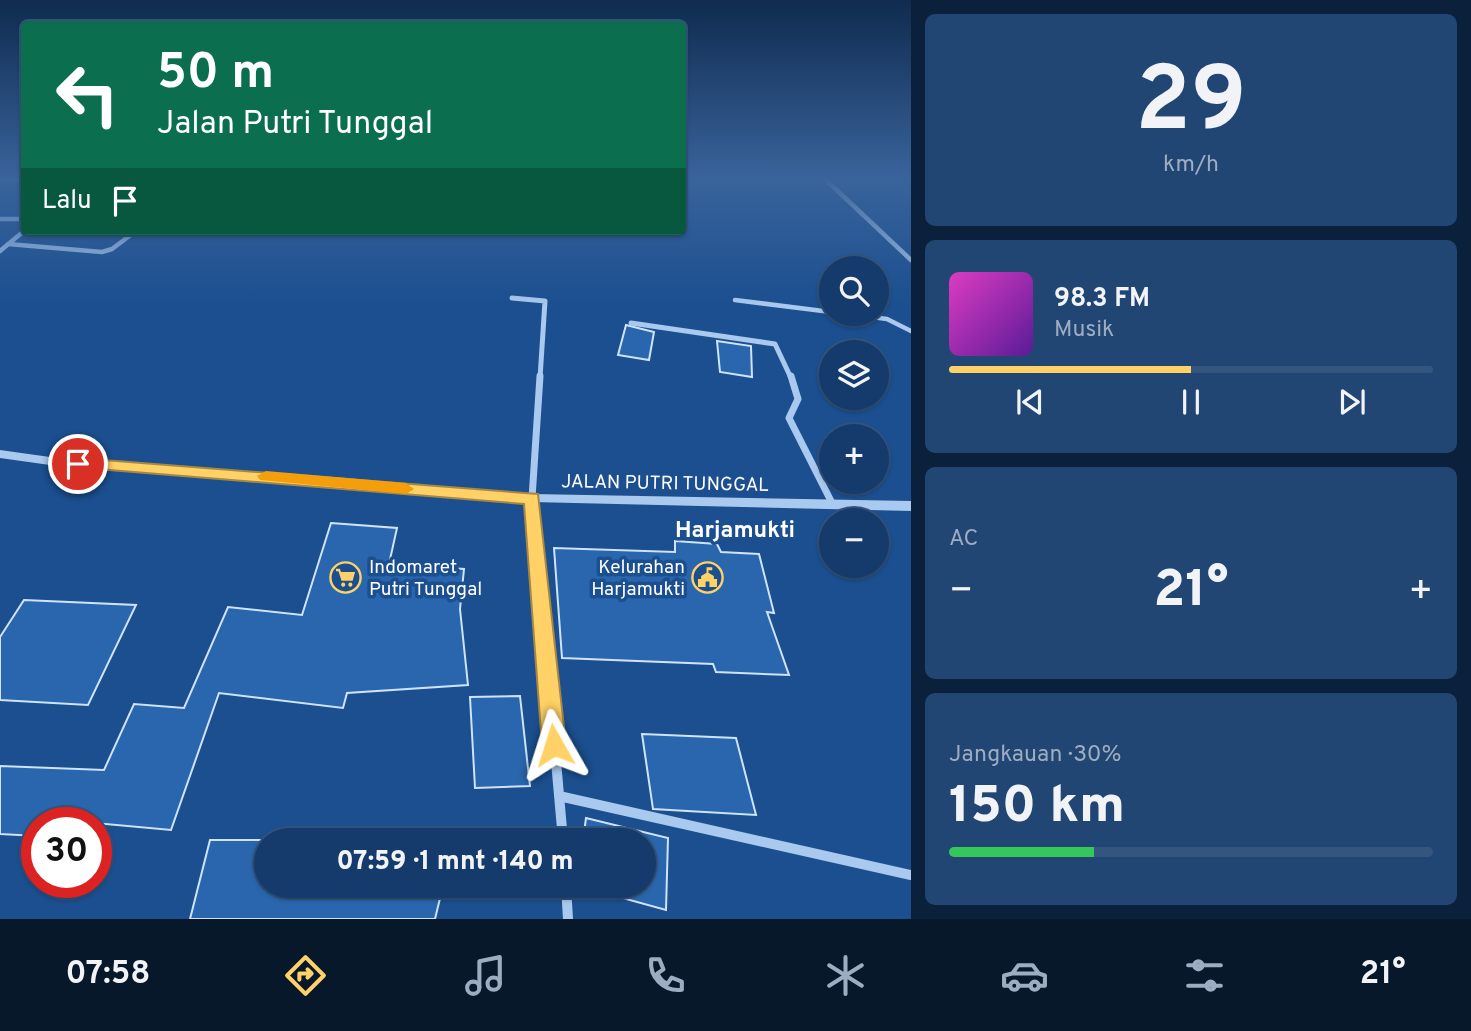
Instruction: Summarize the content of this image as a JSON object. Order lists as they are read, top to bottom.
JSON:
{
  "streets": {
    "street": ["JALAN PUTRI TUNGGAL"]
  },
  "districts": ["Harjamukti"],
  "places": {
    "supermarket": ["Indomaret Putri Tunggal"],
    "public building": ["Kelurahan Harjamukti"]
  },
  "page": {
    "tile": [
      ["29", "km/h"],
      "AC",
      ["Jangkauan · 30%", "150 km"]
    ],
    "turn": ["50 m", "Jalan Putri Tunggal"],
    "then": "Lalu",
    "map_buttons": ["+", "−"],
    "song": ["98.3 FM", "Musik"],
    "heat": ["−", "21°", "+"],
    "limit": "30",
    "trip": "07:59 · 1 mnt · 140 m",
    "tabs": ["07:58", "21°"]
  }
}
